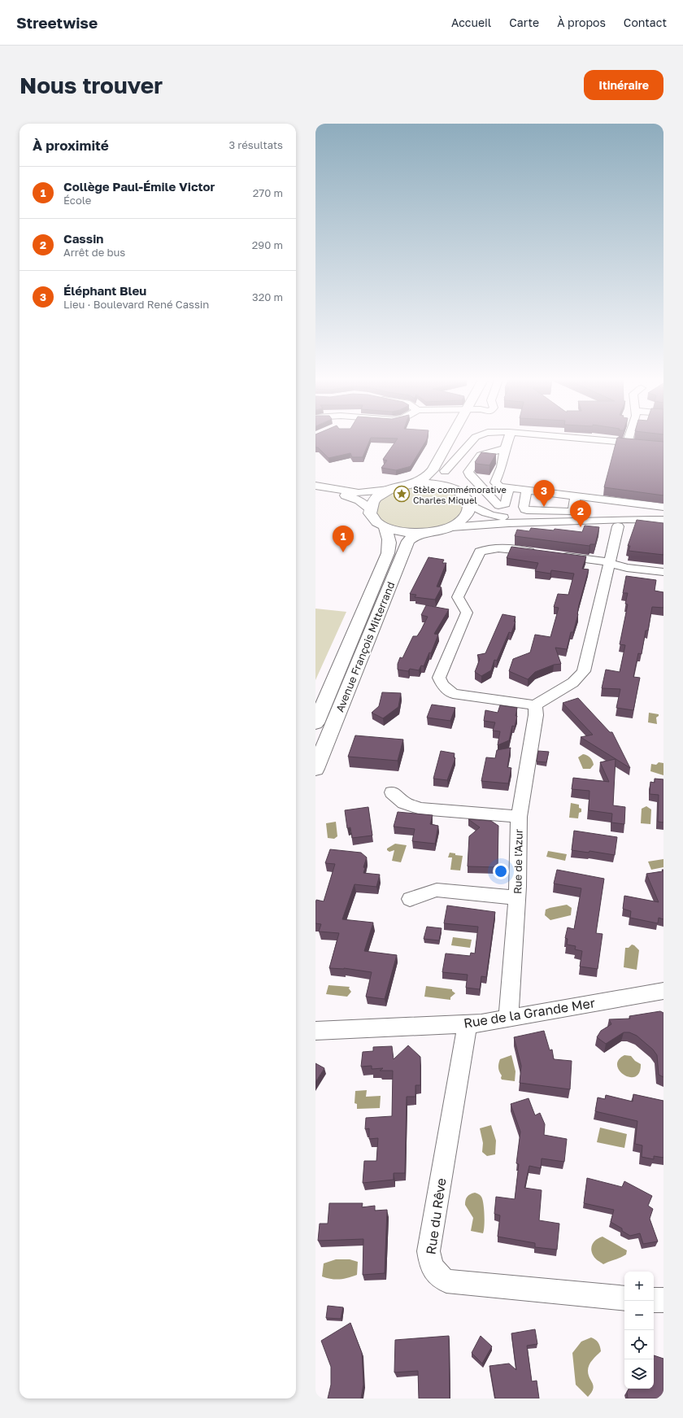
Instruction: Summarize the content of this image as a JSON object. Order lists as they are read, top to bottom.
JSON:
{
  "streets": {
    "main road": ["Avenue François Mitterrand"],
    "street": ["Rue de l'Azur", "Rue de la Grande Mer", "Rue du Rêve"]
  },
  "crossings": [
    ["Rue de l'Azur", "Rue de la Grande Mer"],
    ["Rue de la Grande Mer", "Rue du Rêve"]
  ],
  "places": {
    "place": ["Stèle commémorative Charles Miquel"]
  },
  "page": {
    "header": "Streetwise",
    "nav": [
      "Accueil",
      "Carte",
      "À propos",
      "Contact"
    ],
    "buttons": "Itinéraire",
    "title": "Nous trouver",
    "heading": ["À proximité", "3 résultats"],
    "list": [
      {
        "mark": "1",
        "name": "Collège Paul-Émile Victor",
        "note": "École",
        "value": "270 m"
      },
      {
        "mark": "2",
        "name": "Cassin",
        "note": "Arrêt de bus",
        "value": "290 m"
      },
      {
        "mark": "3",
        "name": "Éléphant Bleu",
        "note": "Lieu · Boulevard René Cassin",
        "value": "320 m"
      }
    ],
    "pins": ["3", "2", "1"],
    "map_buttons": ["+", "−"]
  }
}
